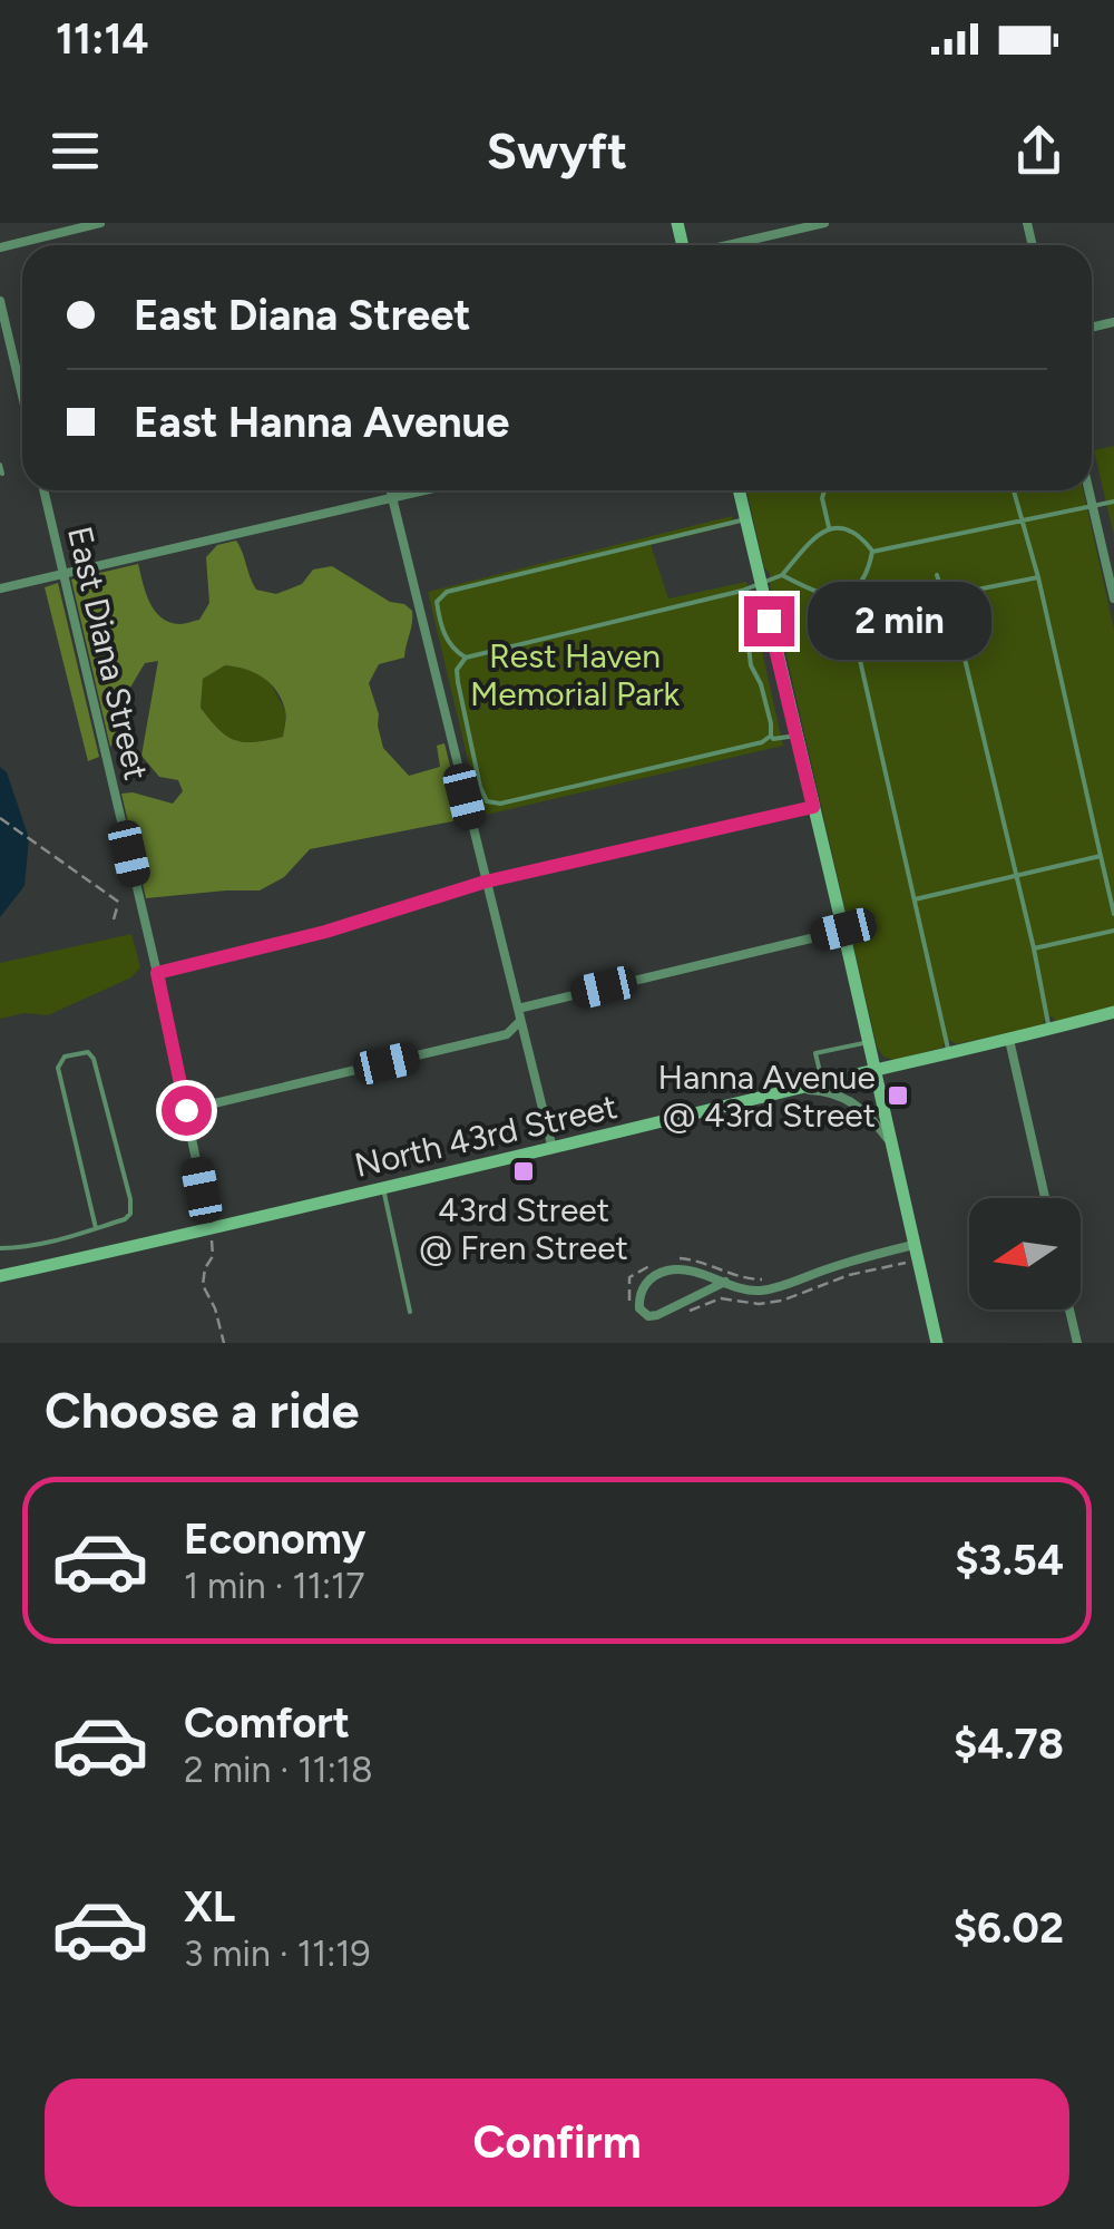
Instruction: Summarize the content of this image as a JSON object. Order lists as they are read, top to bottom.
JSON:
{
  "streets": {
    "street": ["East Diana Street", "North 43rd Street"]
  },
  "crossings": [
    ["East Diana Street", "North 43rd Street"]
  ],
  "parks": ["Rest Haven Memorial Park"],
  "places": {
    "transit": ["Hanna Avenue @ 43rd Street", "43rd Street @ Fren Street"]
  },
  "north": "left",
  "page": {
    "status": "11:14",
    "header": "Swyft",
    "banner": ["East Diana Street", "East Hanna Avenue"],
    "bubble": "2 min",
    "heading": "Choose a ride",
    "list": [
      {
        "name": "Economy",
        "note": "1 min · 11:17",
        "value": "$3.54"
      },
      {
        "name": "Comfort",
        "note": "2 min · 11:18",
        "value": "$4.78"
      },
      {
        "name": "XL",
        "note": "3 min · 11:19",
        "value": "$6.02"
      }
    ],
    "buttons": "Confirm"
  }
}
